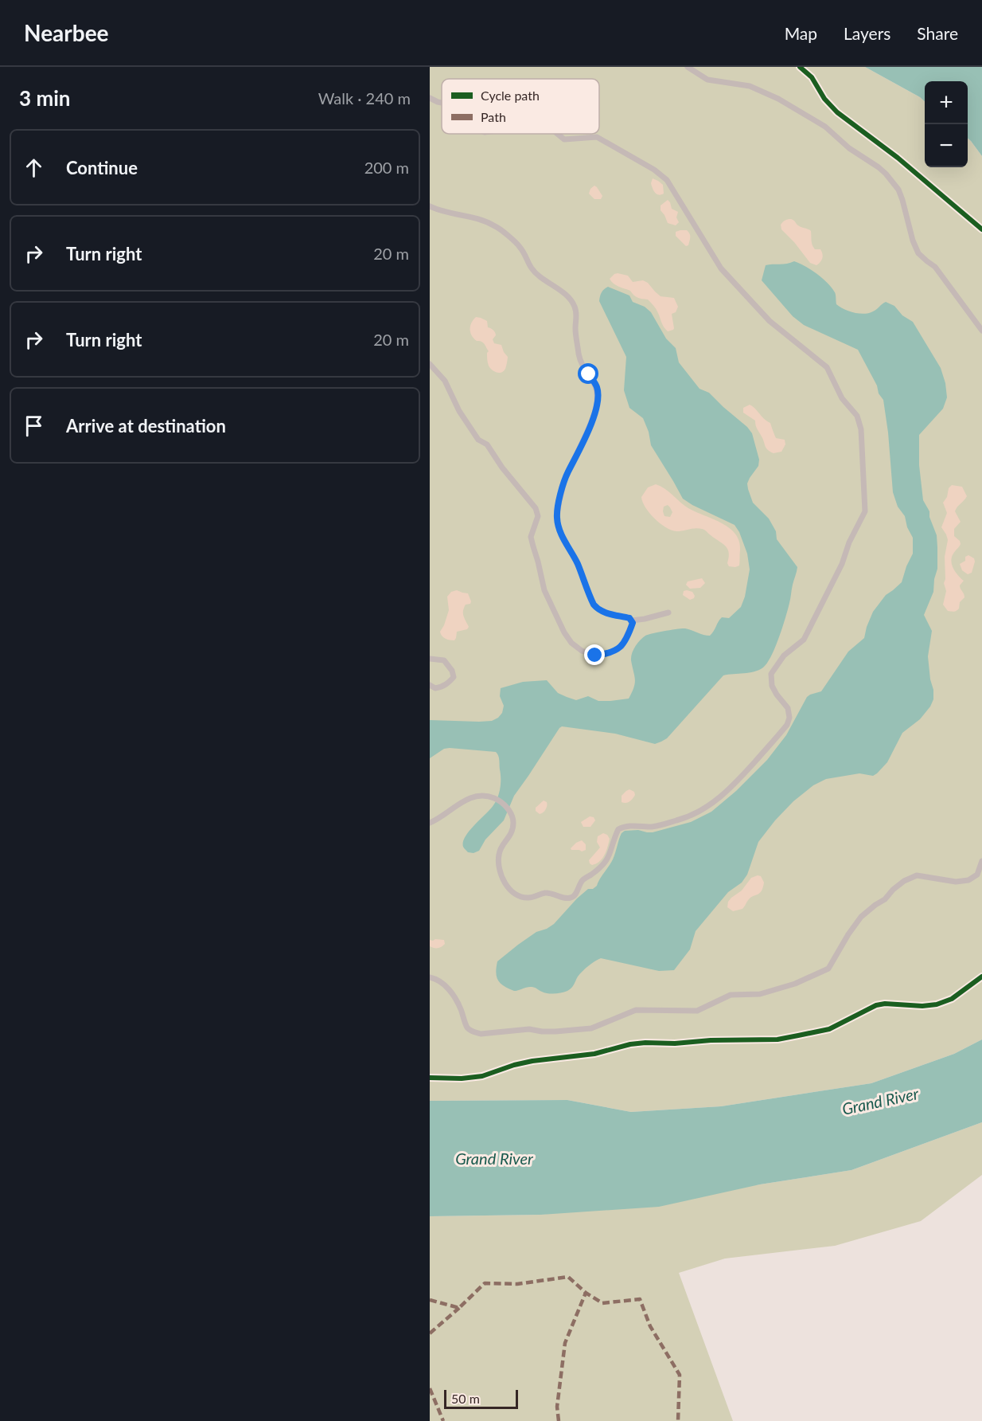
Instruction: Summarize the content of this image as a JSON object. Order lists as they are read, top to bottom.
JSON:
{
  "water": ["Grand River"],
  "legend": ["Cycle path", "Path"],
  "scale_bar": "50 m",
  "page": {
    "header": "Nearbee",
    "nav": ["Map", "Layers", "Share"],
    "heading": ["3 min", "Walk · 240 m"],
    "map_buttons": ["+", "−"],
    "list": [
      ["Continue", "200 m"],
      ["Turn right", "20 m"],
      ["Turn right", "20 m"],
      "Arrive at destination"
    ],
    "scale": "50 m"
  }
}
